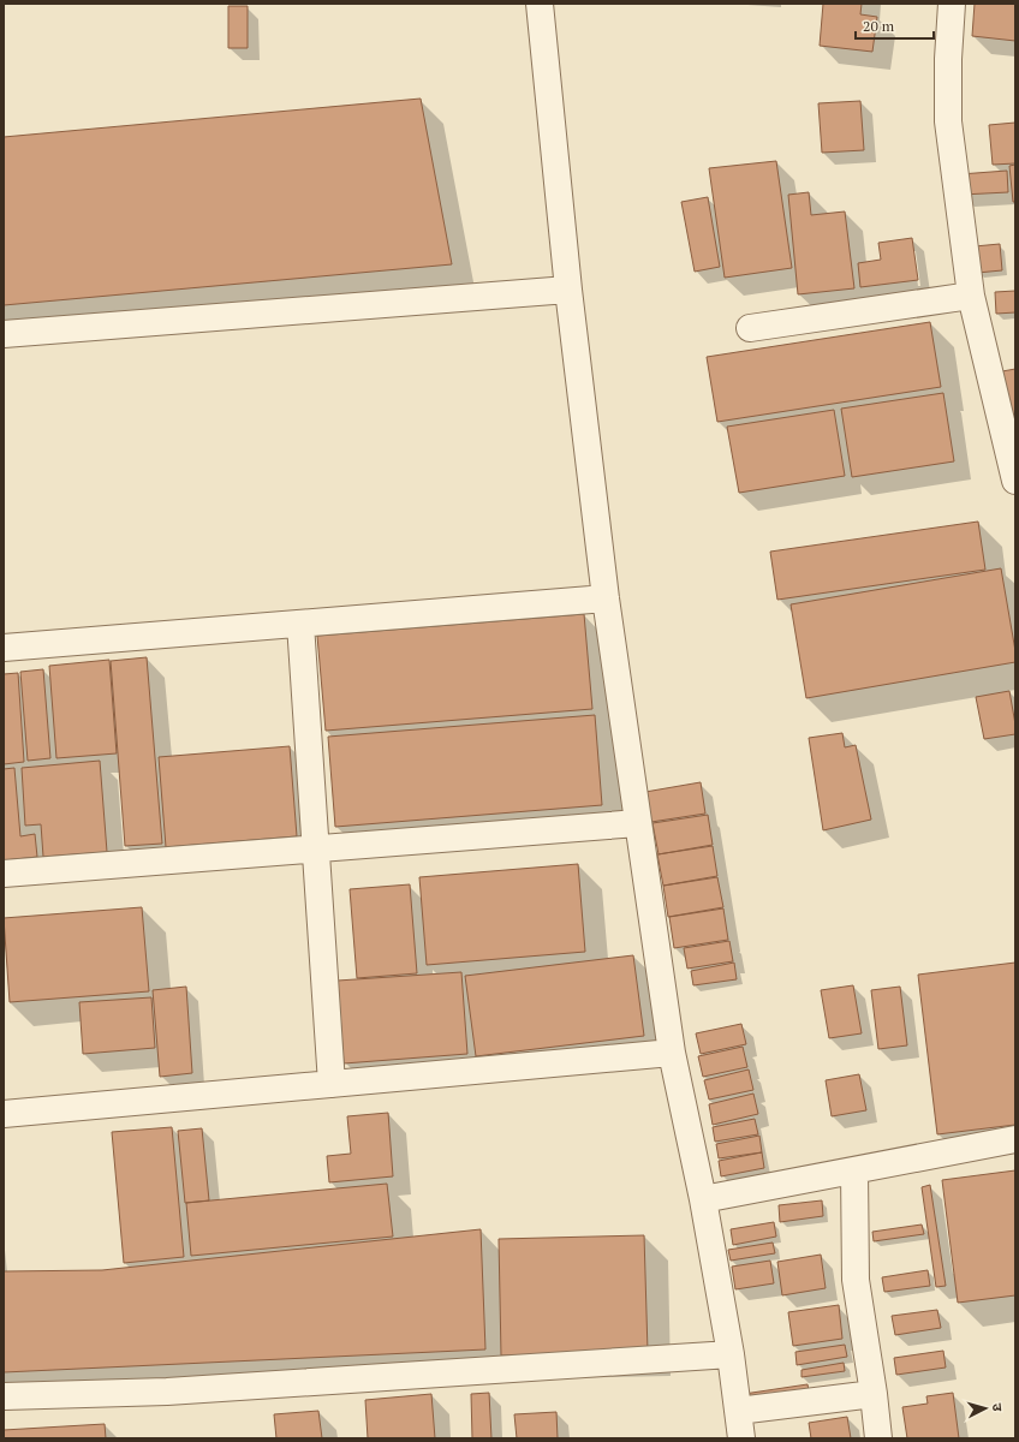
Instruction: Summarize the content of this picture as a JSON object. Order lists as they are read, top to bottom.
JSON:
{
  "scale_bar": "20 m",
  "north": "right"
}
